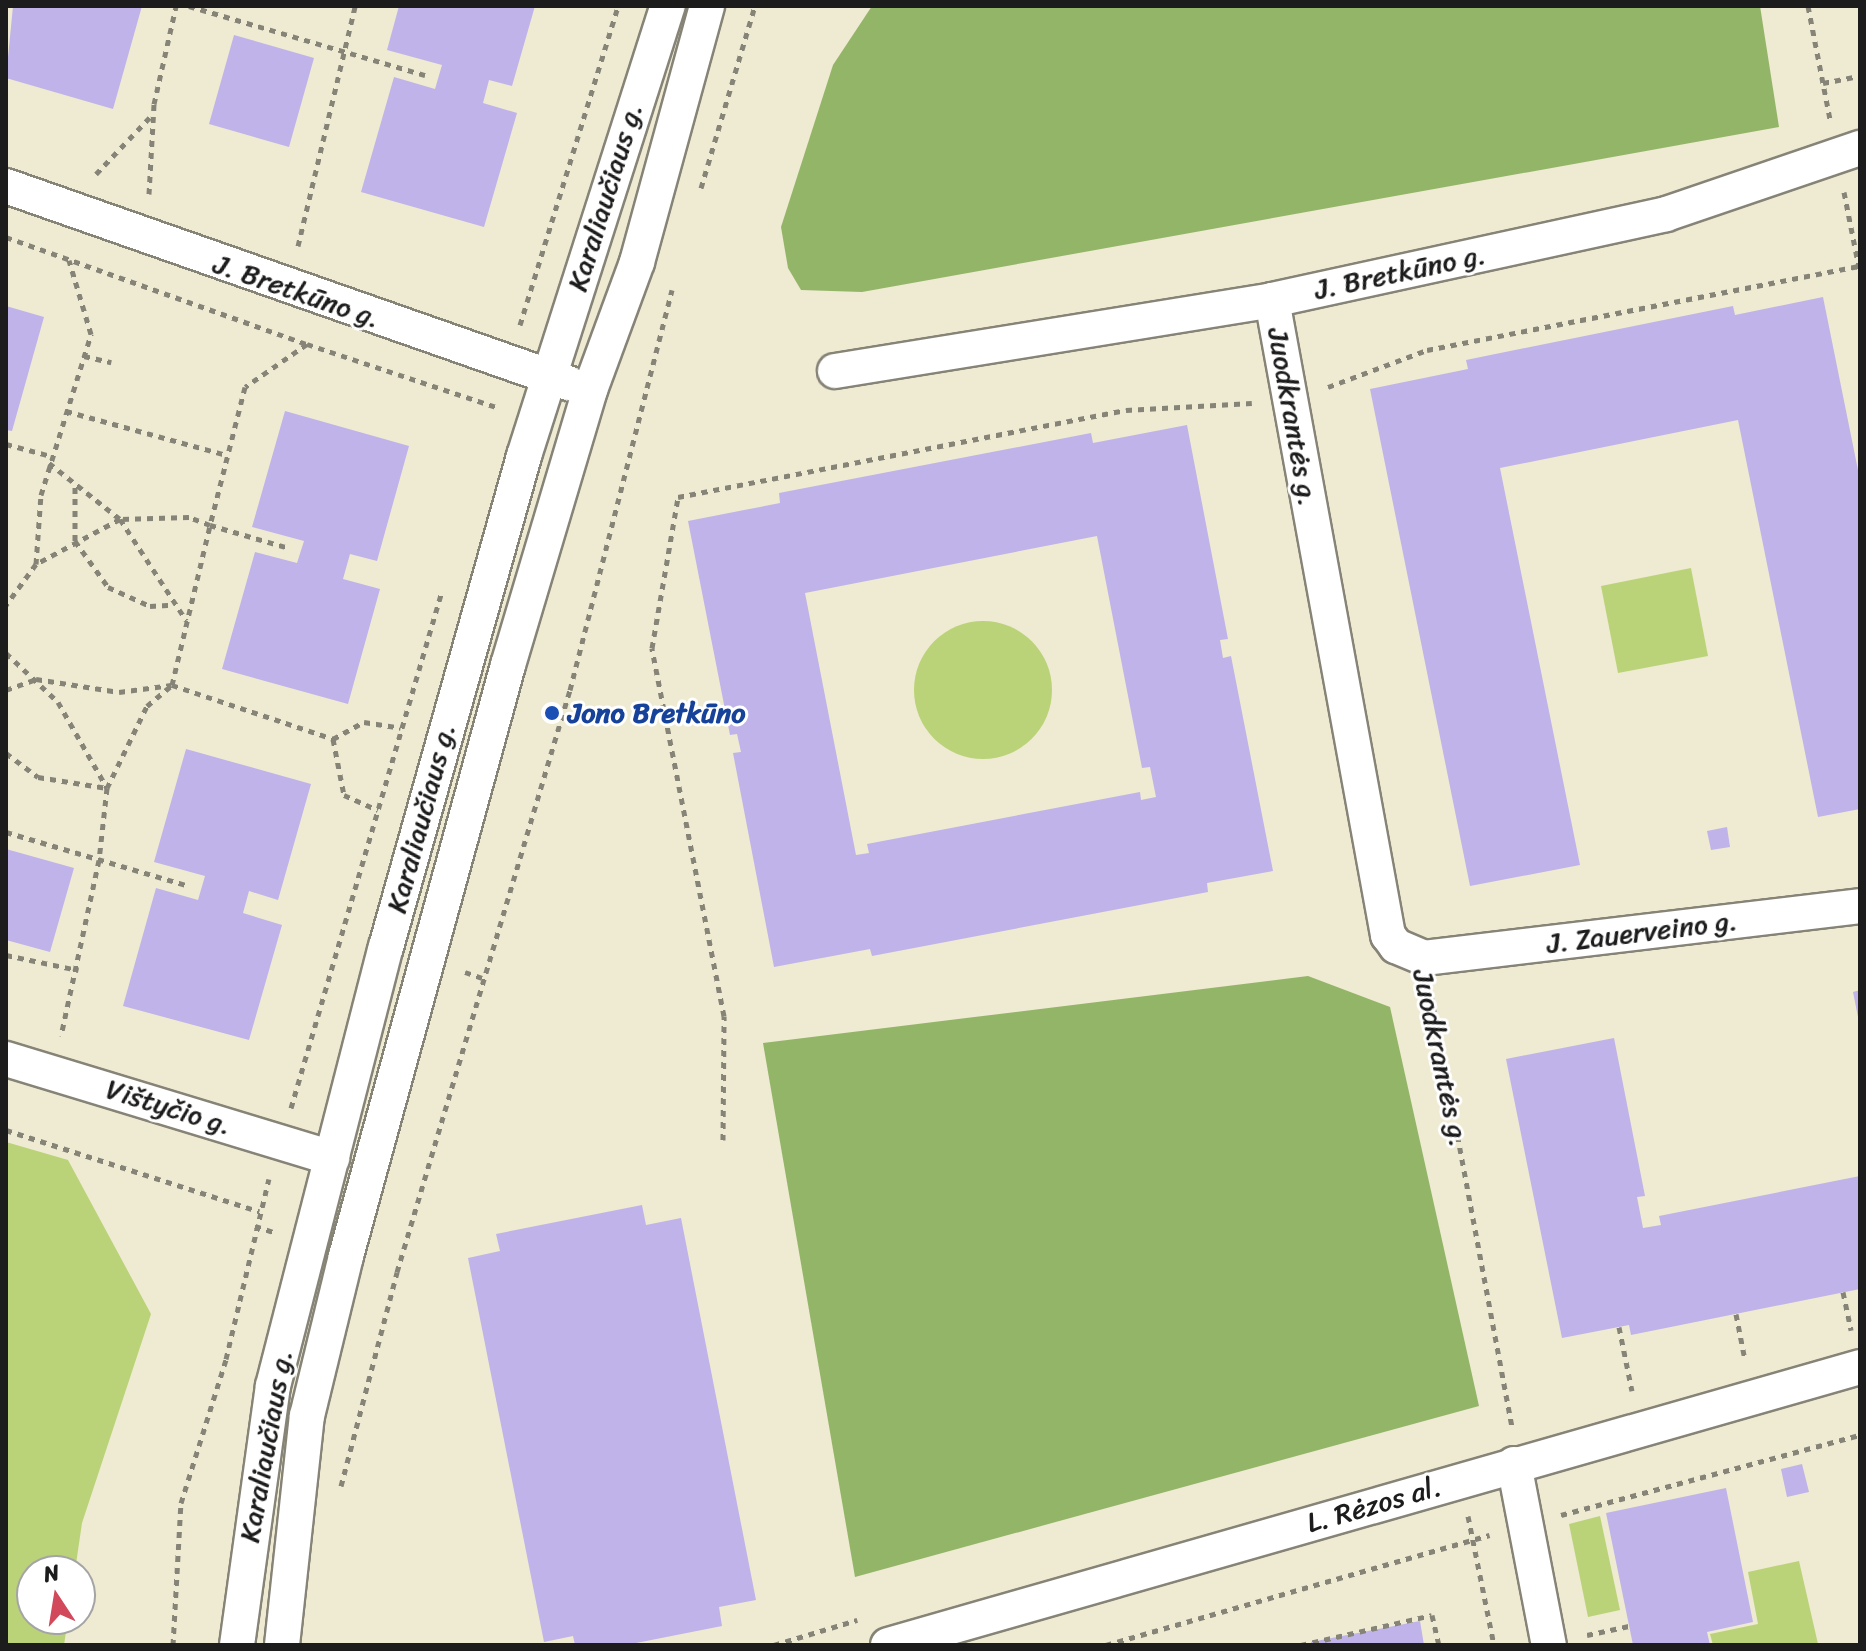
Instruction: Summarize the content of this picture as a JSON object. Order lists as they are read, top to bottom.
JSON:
{
  "streets": {
    "street": [
      "Karaliaučiaus g.",
      "J. Bretkūno g.",
      "Juodkrantės g.",
      "J. Zauerveino g.",
      "Vištyčio g.",
      "L. Rėzos al."
    ]
  },
  "crossings": [
    ["Karaliaučiaus g.", "J. Bretkūno g."],
    ["Karaliaučiaus g.", "Vištyčio g."],
    ["J. Bretkūno g.", "Juodkrantės g."],
    ["Juodkrantės g.", "J. Zauerveino g."],
    ["Juodkrantės g.", "L. Rėzos al."]
  ],
  "places": ["Jono Bretkūno"],
  "north": "top"
}
